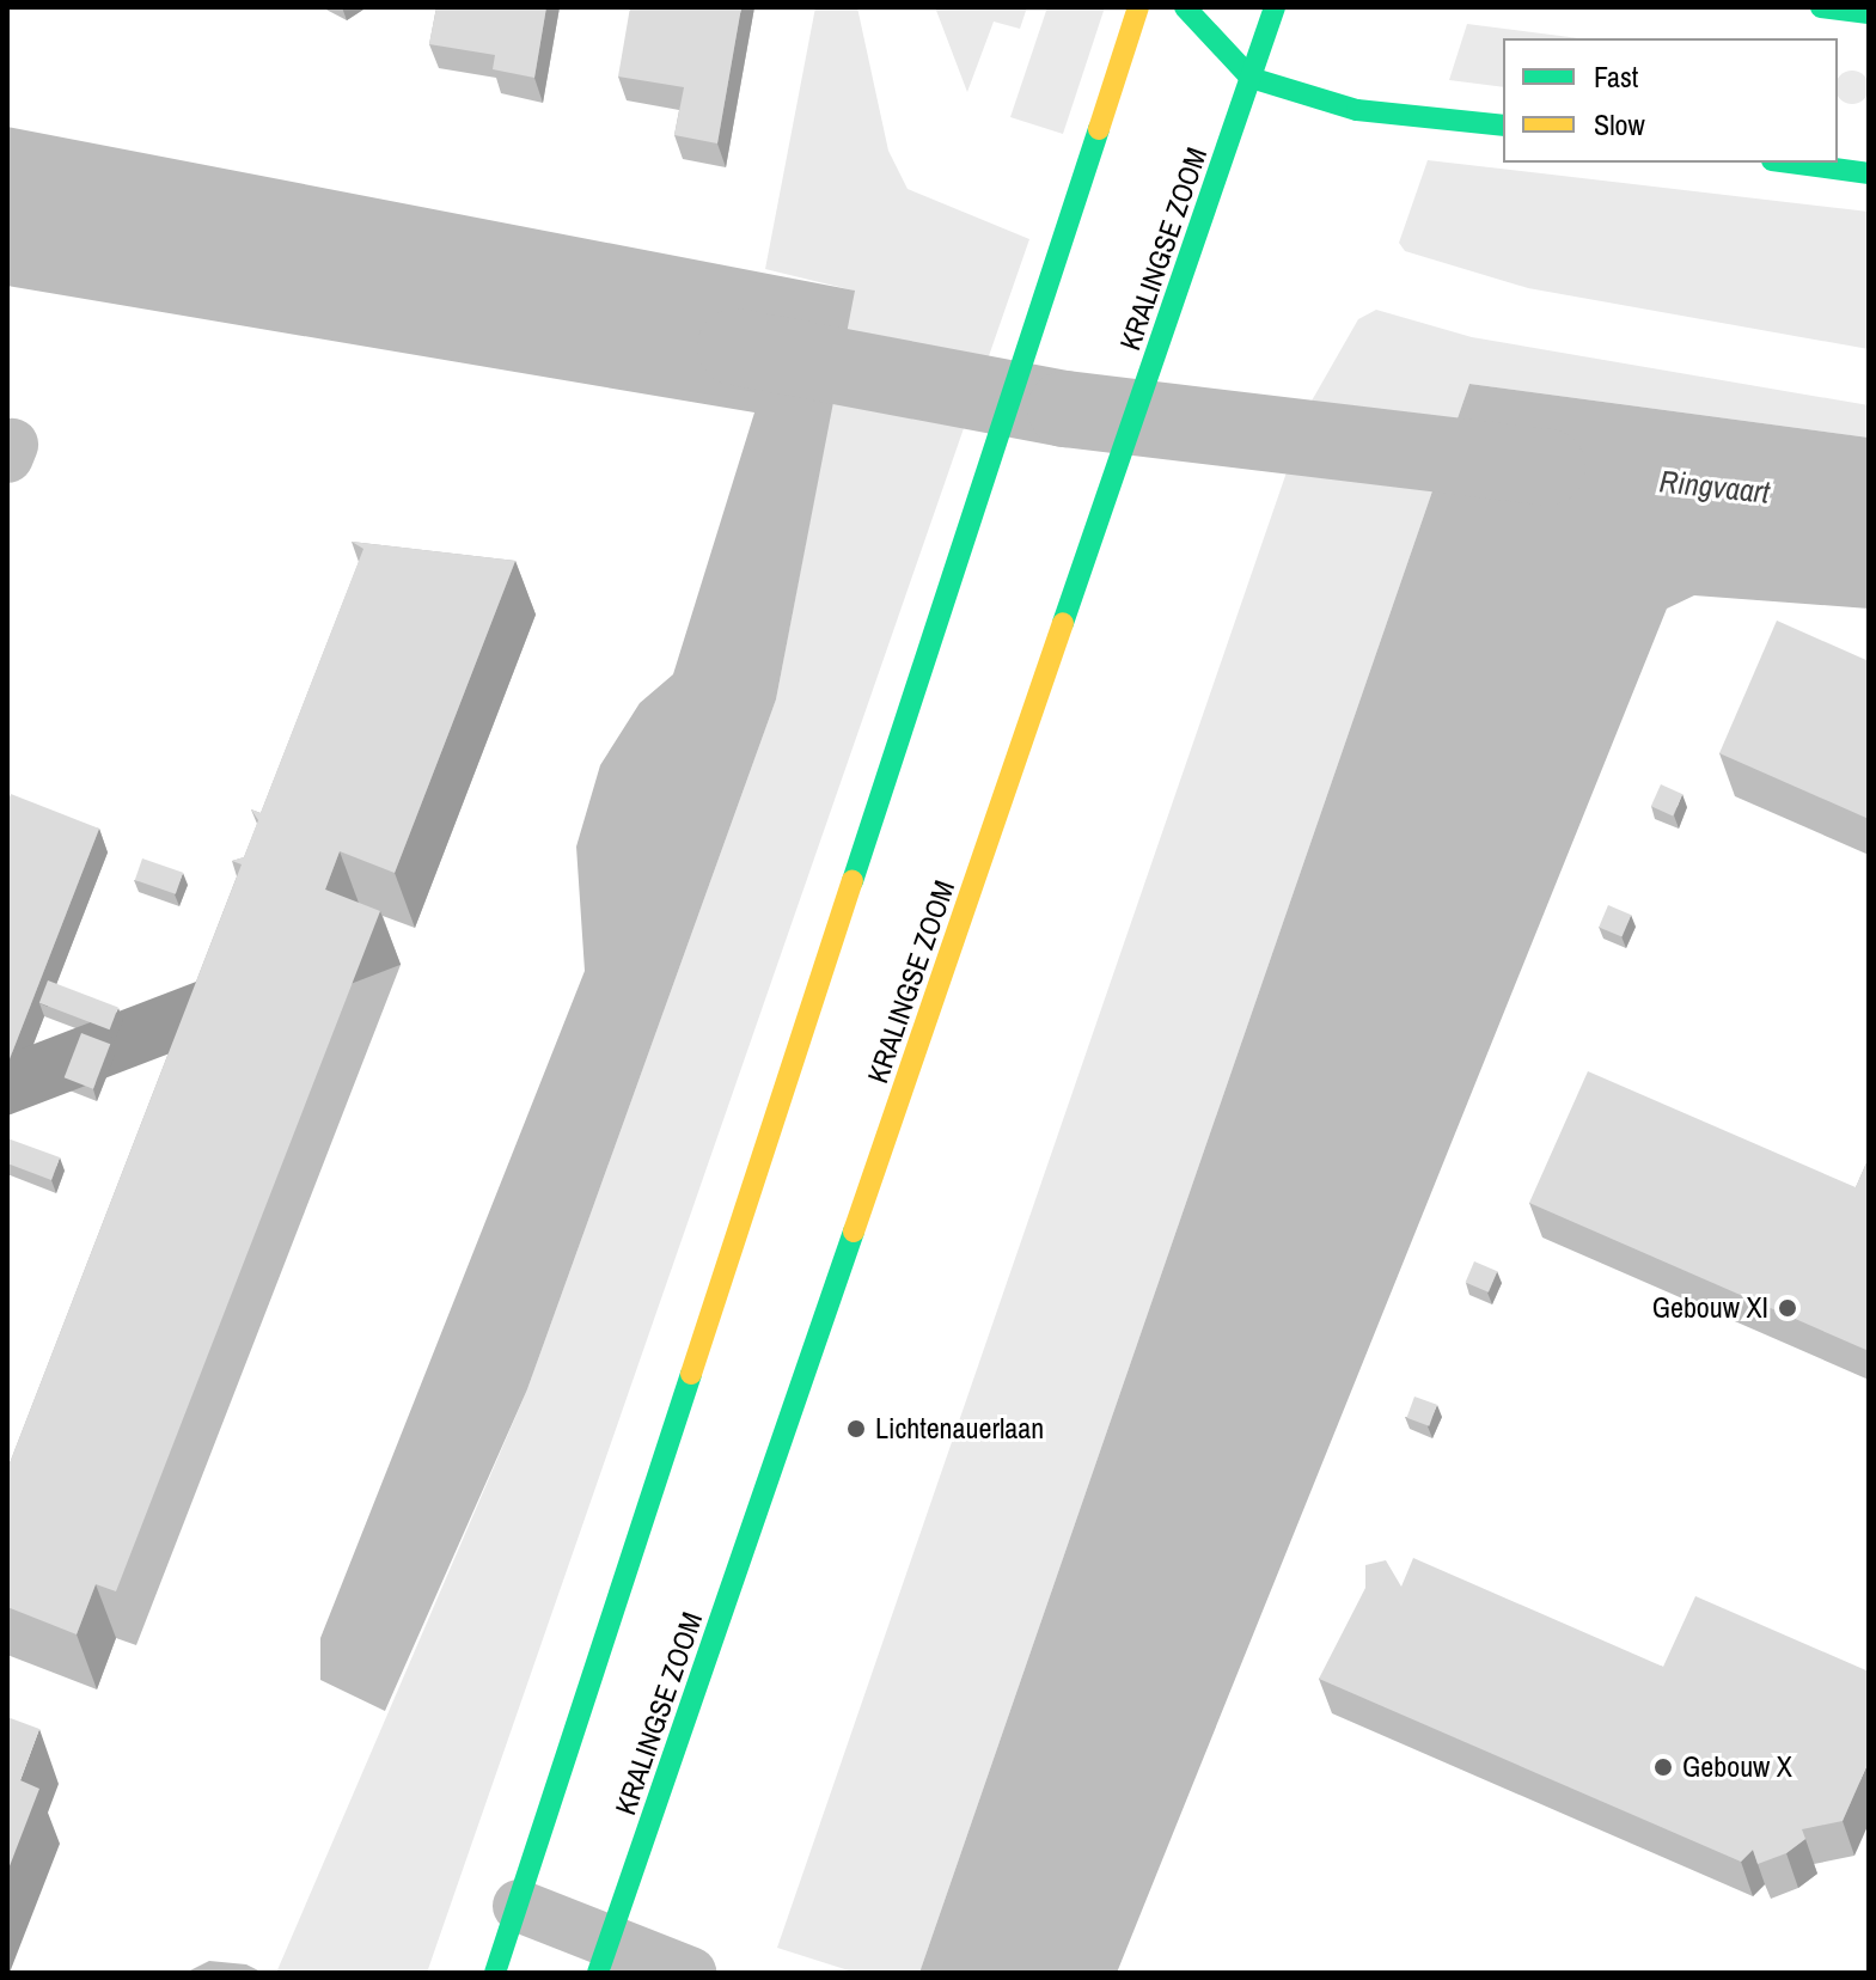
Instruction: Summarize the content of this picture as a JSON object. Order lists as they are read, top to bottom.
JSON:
{
  "streets": {
    "main road": ["KRALINGSE ZOOM"]
  },
  "water": ["Ringvaart"],
  "places": ["Gebouw XI", "Lichtenauerlaan", "Gebouw X"],
  "legend": ["Fast", "Slow"]
}
